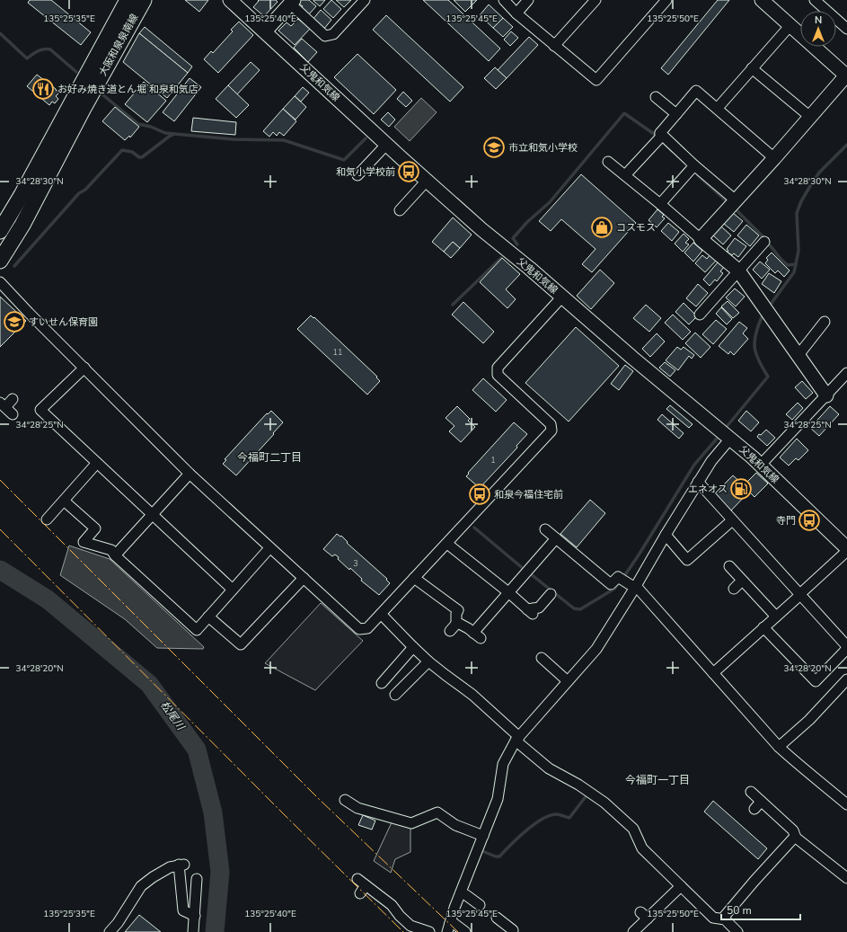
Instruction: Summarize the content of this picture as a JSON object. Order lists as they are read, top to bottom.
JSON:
{
  "streets": {
    "main road": ["大阪和泉泉南線", "父鬼和気線"]
  },
  "districts": ["今福町二丁目", "今福町一丁目"],
  "water": ["松尾川"],
  "places": {
    "restaurant": ["お好み焼き道とん堀 和泉和気店"],
    "school or university": ["市立和気小学校", "すいせん保育園"],
    "bus stop": ["和気小学校前", "和泉今福住宅前", "寺門"],
    "shop": ["コスモス"],
    "fuel station": ["エネオス"]
  },
  "house_numbers": ["11", "1", "3"],
  "scale_bar": "50 m",
  "north": "top",
  "coordinates": [
    "135°25'35\"E",
    "135°25'40\"E",
    "135°25'45\"E",
    "135°25'50\"E",
    "34°28'30\"N",
    "34°28'25\"N",
    "34°28'20\"N"
  ]
}
